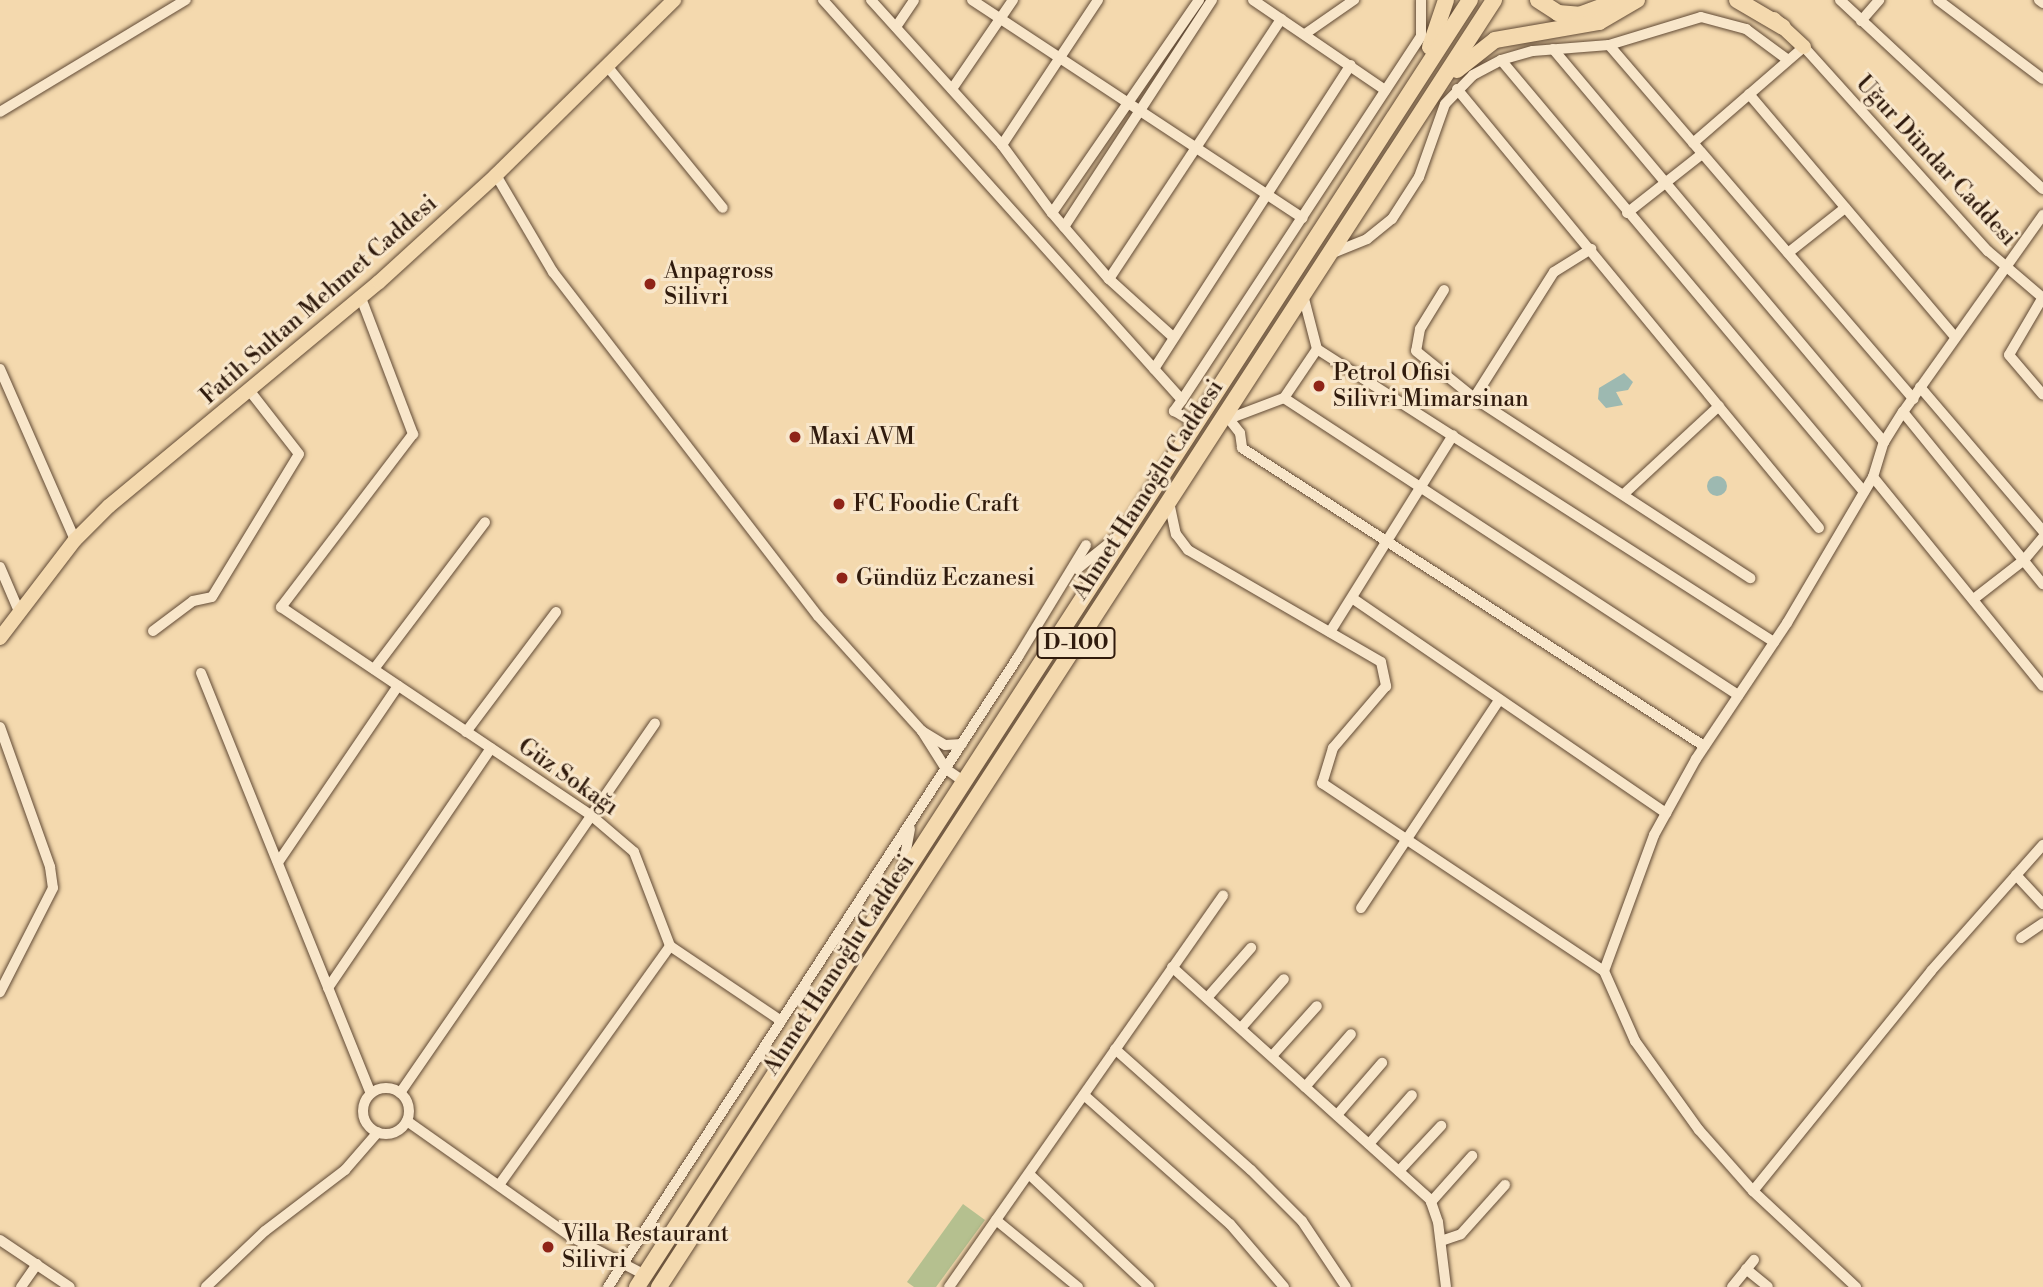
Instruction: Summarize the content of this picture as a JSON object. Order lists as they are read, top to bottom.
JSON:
{
  "streets": {
    "highway": ["Ahmet Hamoğlu Caddesi", "D-100"],
    "main road": ["Fatih Sultan Mehmet Caddesi"],
    "street": ["Uğur Dündar Caddesi", "Güz Sokağı"]
  },
  "crossings": [
    ["Fatih Sultan Mehmet Caddesi", "Güz Sokağı"]
  ],
  "places": [
    "Anpagross Silivri",
    "Petrol Ofisi Silivri Mimarsinan",
    "Maxi AVM",
    "FC Foodie Craft",
    "Gündüz Eczanesi",
    "Villa Restaurant Silivri"
  ]
}
